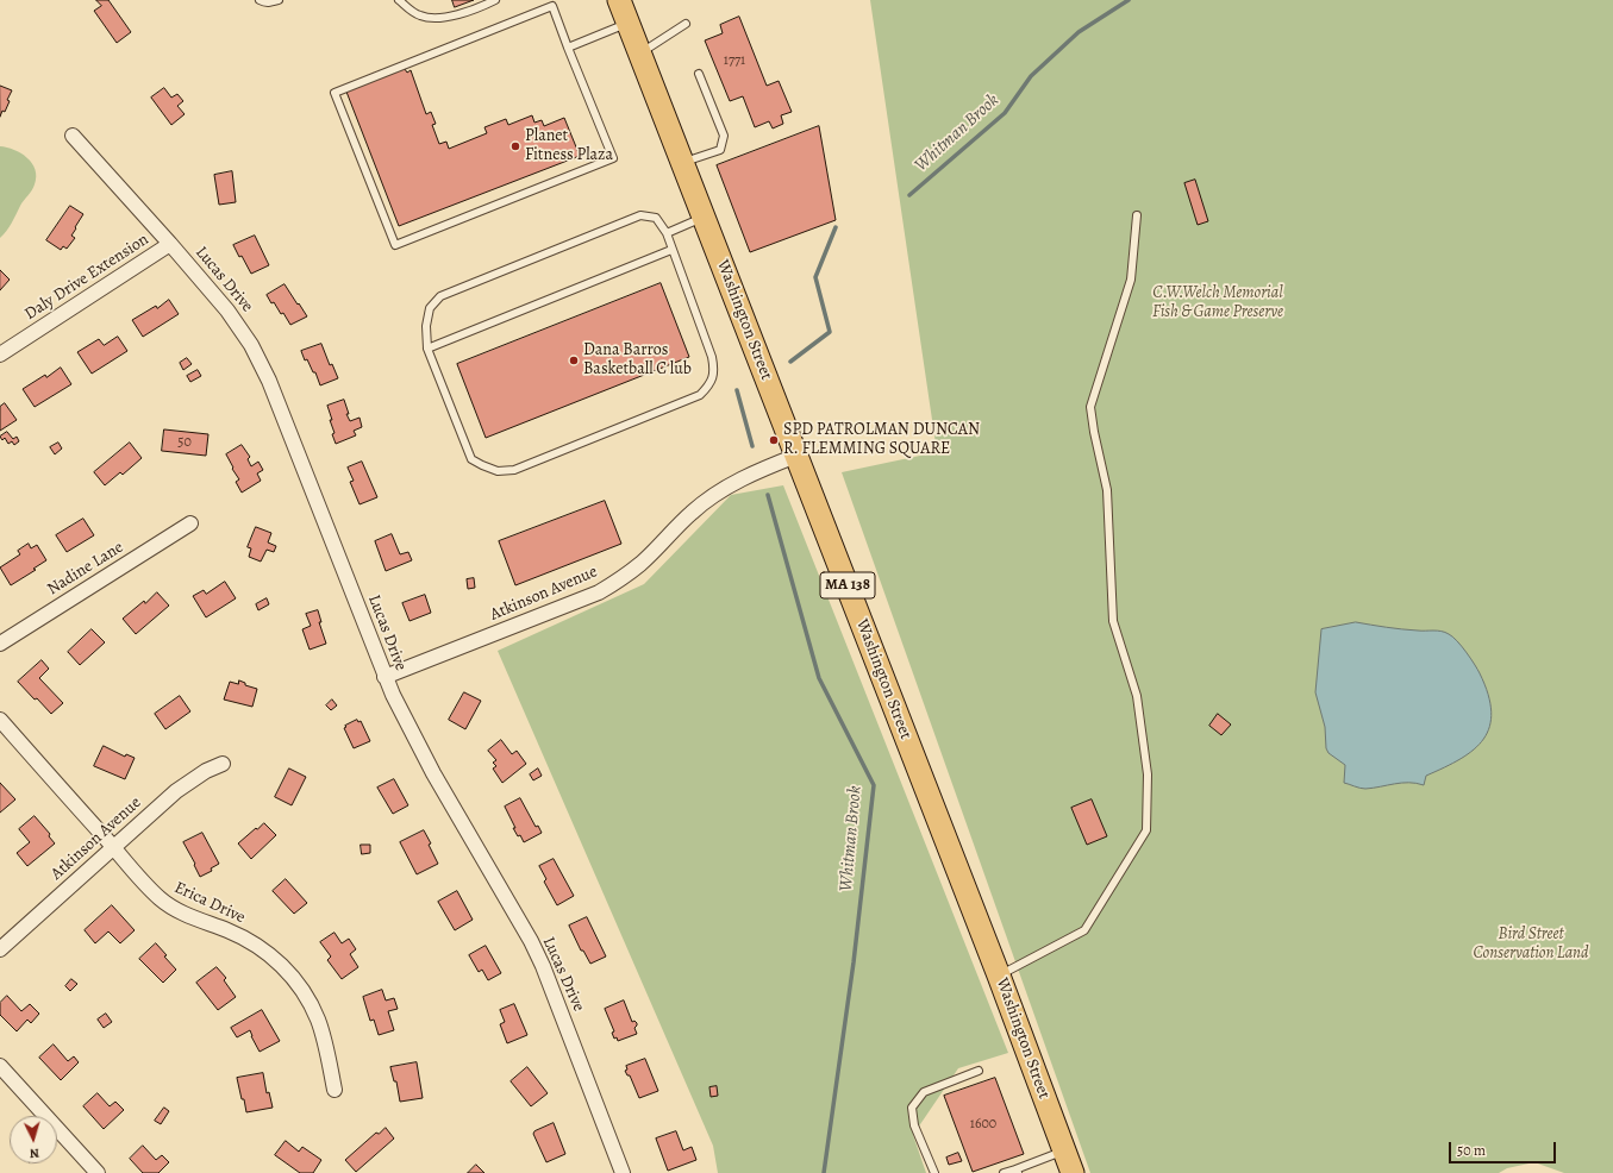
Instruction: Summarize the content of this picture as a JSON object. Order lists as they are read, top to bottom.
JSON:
{
  "streets": {
    "main road": ["Washington Street", "MA 138"],
    "street": [
      "Daly Drive Extension",
      "Lucas Drive",
      "Nadine Lane",
      "Atkinson Avenue",
      "Erica Drive"
    ]
  },
  "crossings": [
    ["Daly Drive Extension", "Lucas Drive"],
    ["Lucas Drive", "Atkinson Avenue"],
    ["Washington Street", "Atkinson Avenue"],
    ["Atkinson Avenue", "Erica Drive"]
  ],
  "water": ["Whitman Brook"],
  "parks": ["C.W.Welch Memorial Fish & Game Preserve", "Bird Street Conservation Land"],
  "places": ["Planet Fitness Plaza", "Dana Barros Basketball C lub", "SPD PATROLMAN DUNCAN R. FLEMMING SQUARE"],
  "house_numbers": ["1771", "50", "1600"],
  "scale_bar": "50 m",
  "north": "bottom"
}
